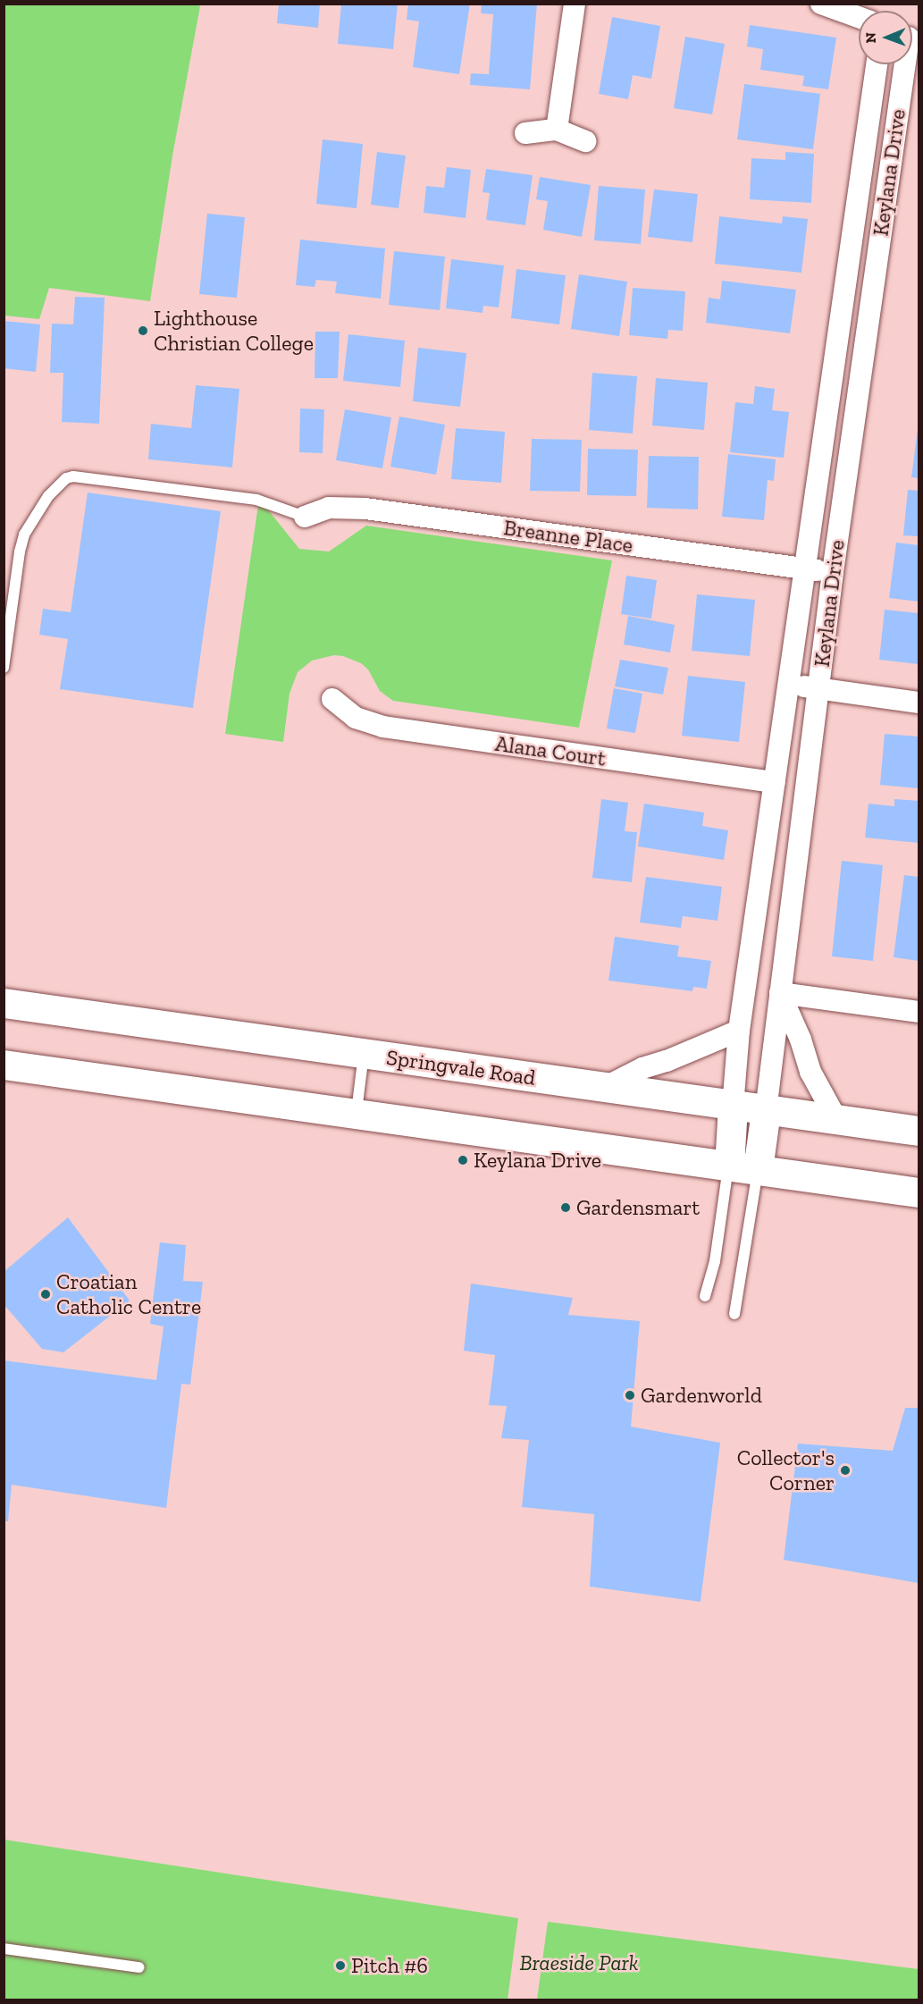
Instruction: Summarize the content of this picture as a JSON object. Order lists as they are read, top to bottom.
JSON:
{
  "streets": {
    "highway": ["Keylana Drive", "Springvale Road"],
    "street": ["Breanne Place", "Alana Court"]
  },
  "crossings": [
    ["Keylana Drive", "Breanne Place"],
    ["Keylana Drive", "Alana Court"],
    ["Keylana Drive", "Springvale Road"]
  ],
  "parks": ["Braeside Park"],
  "places": [
    "Lighthouse Christian College",
    "Keylana Drive",
    "Gardensmart",
    "Croatian Catholic Centre",
    "Gardenworld",
    "Collector's Corner",
    "Pitch #6"
  ],
  "north": "left"
}
